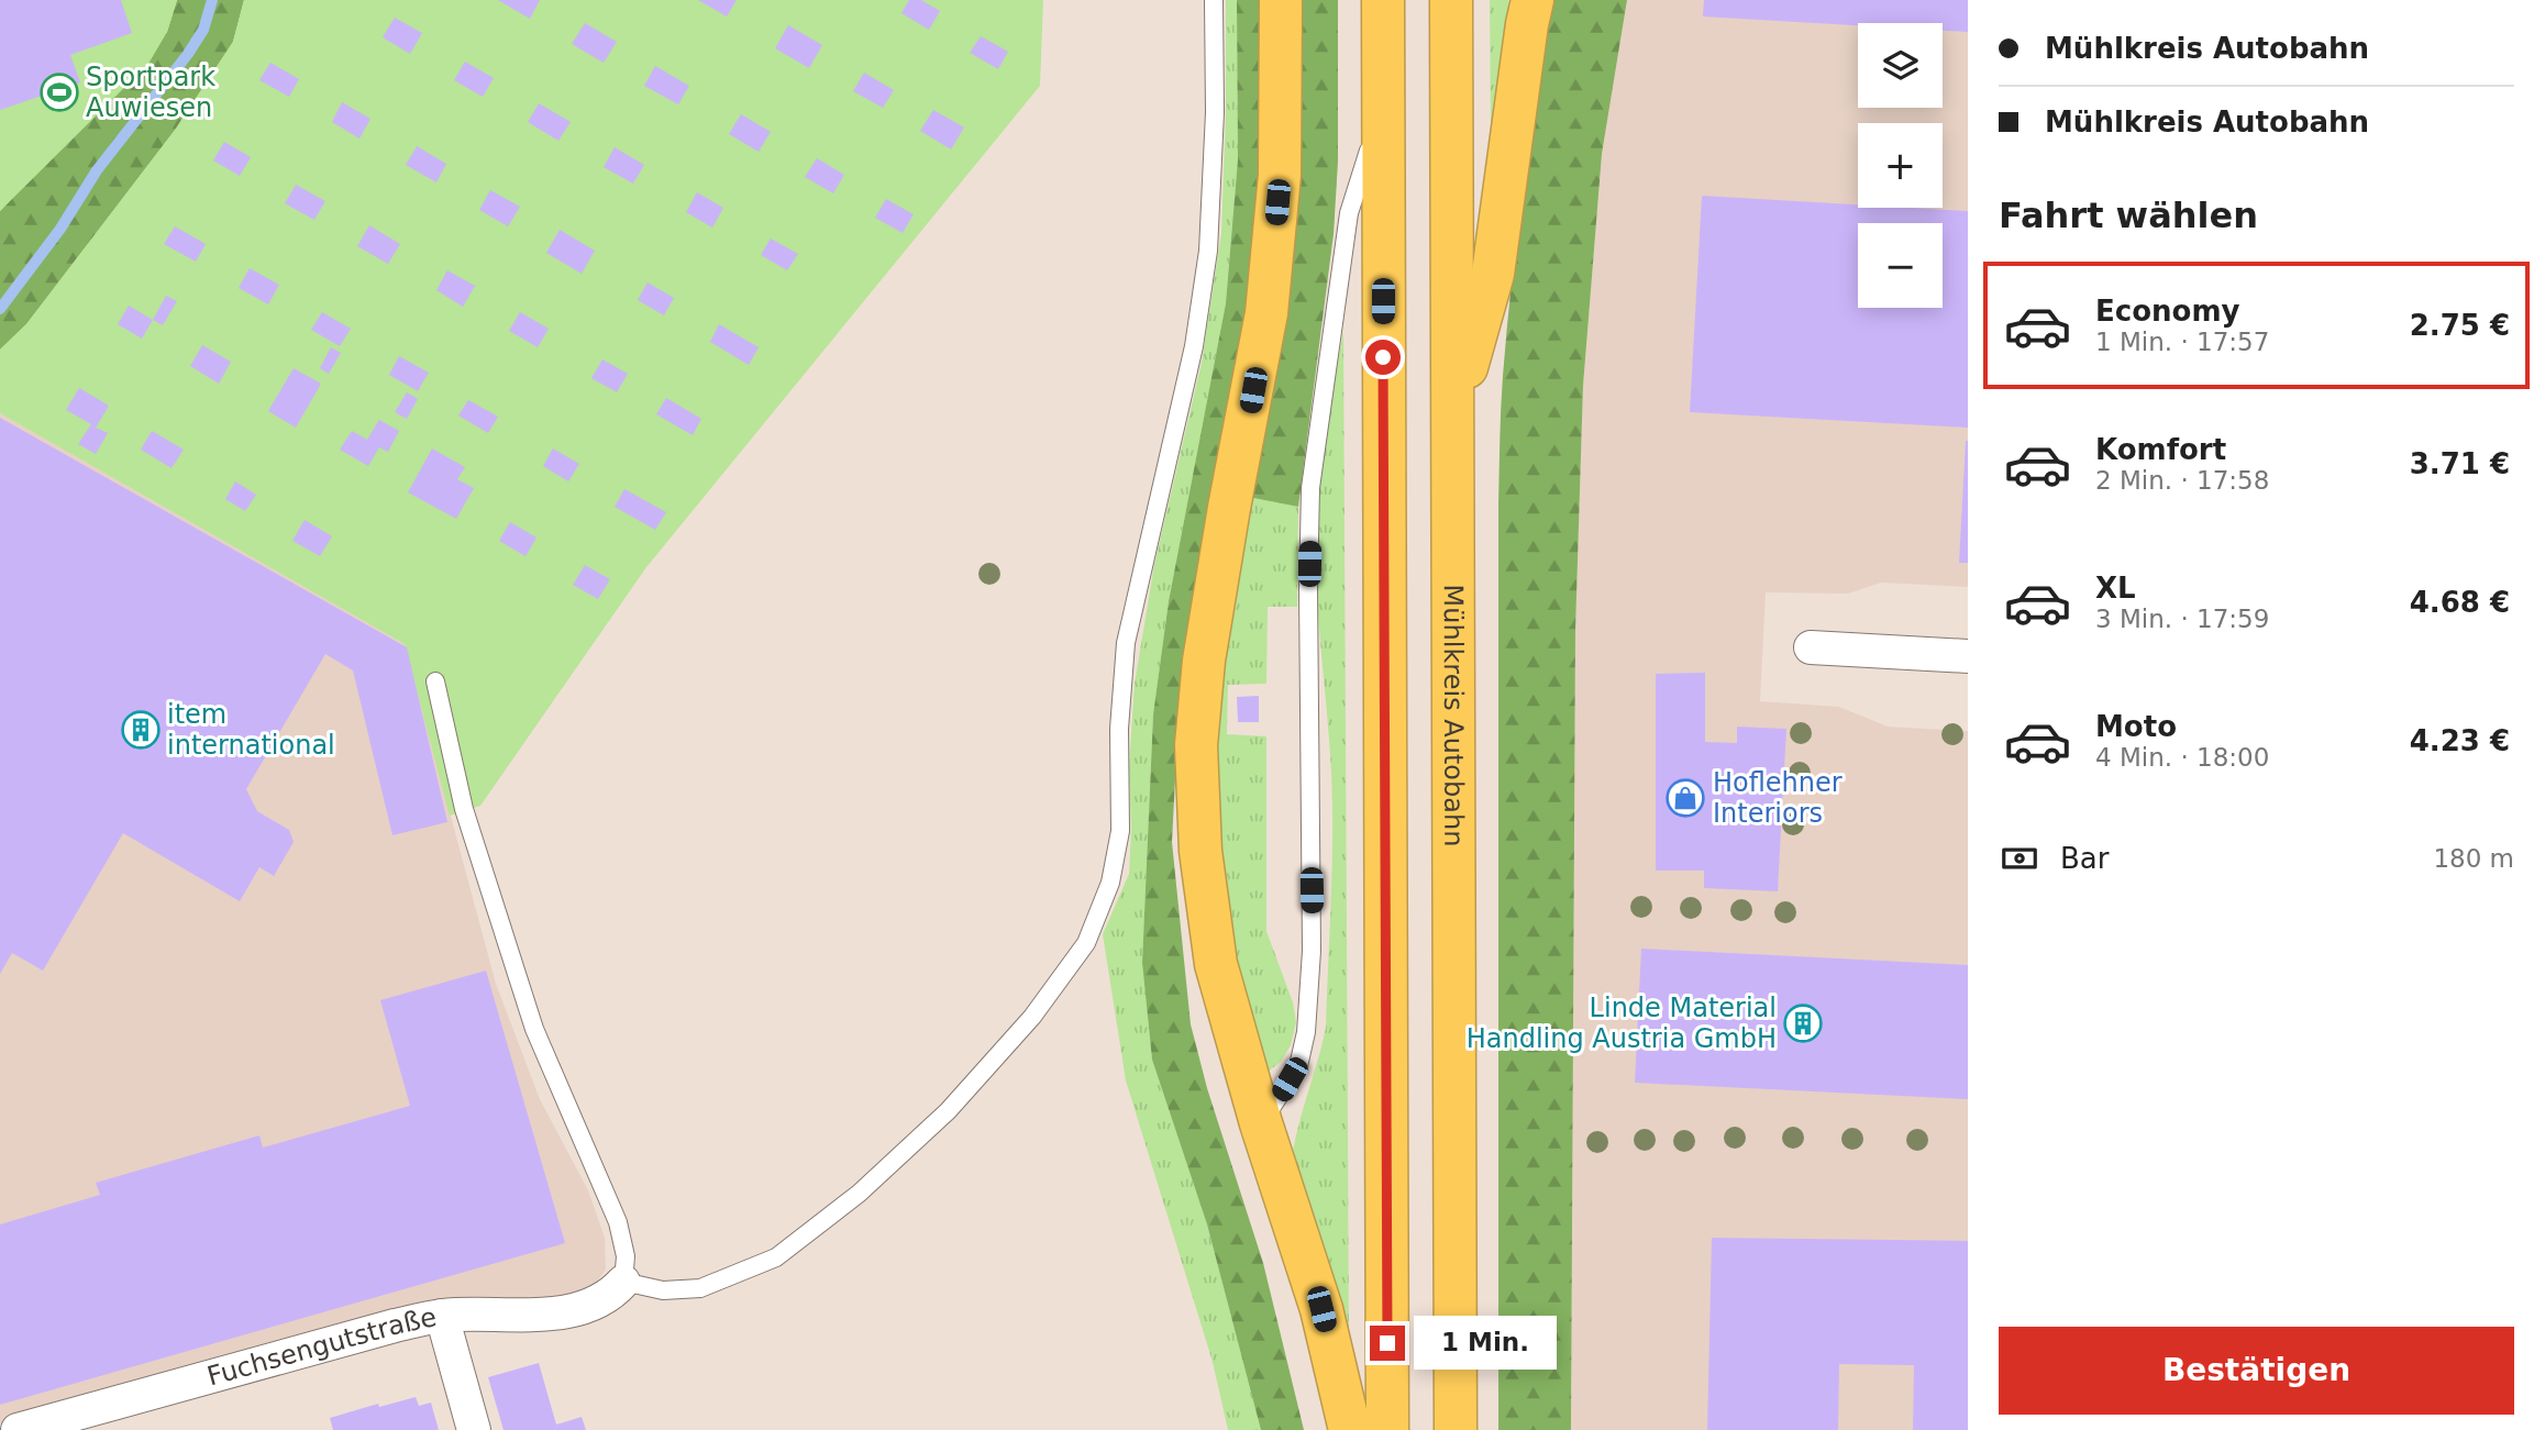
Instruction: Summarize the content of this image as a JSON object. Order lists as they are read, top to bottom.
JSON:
{
  "streets": {
    "highway": ["Mühlkreis Autobahn"],
    "street": ["Fuchsengutstraße"]
  },
  "places": {
    "sports": ["Sportpark Auwiesen"],
    "building": ["item international", "Linde Material Handling Austria GmbH"],
    "shop": ["Hoflehner Interiors"]
  },
  "page": {
    "banner": ["Mühlkreis Autobahn", "Mühlkreis Autobahn"],
    "map_buttons": ["+", "−"],
    "heading": "Fahrt wählen",
    "list": [
      {
        "name": "Economy",
        "note": "1 Min. · 17:57",
        "value": "2.75 €"
      },
      {
        "name": "Komfort",
        "note": "2 Min. · 17:58",
        "value": "3.71 €"
      },
      {
        "name": "XL",
        "note": "3 Min. · 17:59",
        "value": "4.68 €"
      },
      {
        "name": "Moto",
        "note": "4 Min. · 18:00",
        "value": "4.23 €"
      }
    ],
    "pay": ["Bar", "180 m"],
    "buttons": "Bestätigen",
    "bubble": "1 Min."
  }
}
